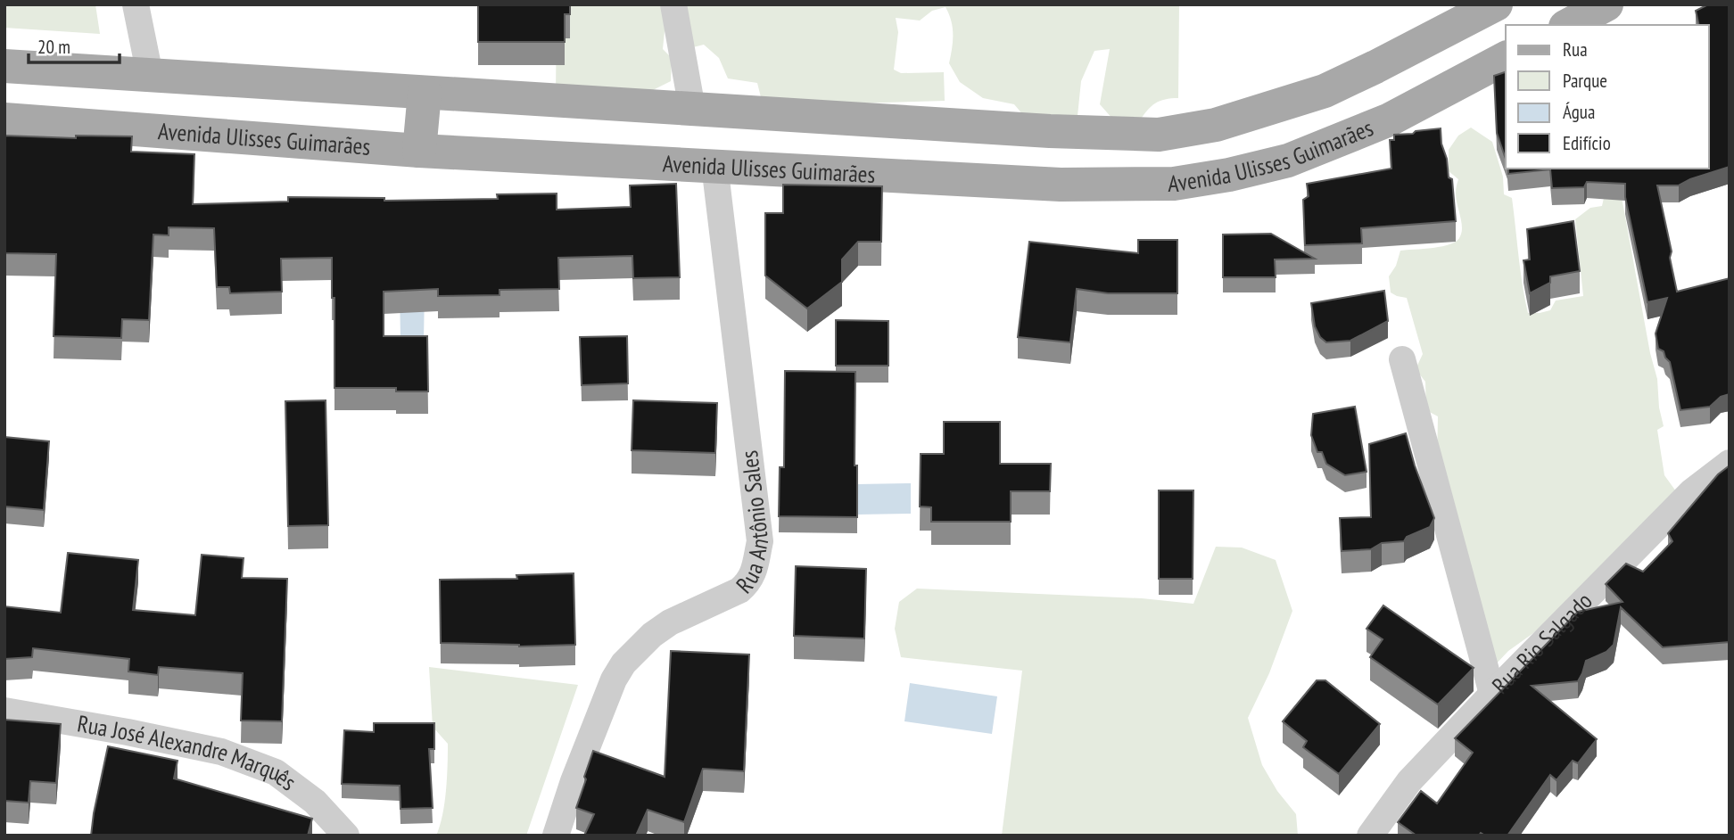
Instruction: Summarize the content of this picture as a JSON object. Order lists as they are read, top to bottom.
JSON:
{
  "streets": {
    "main road": ["Avenida Ulisses Guimarães"],
    "street": ["Rua Antônio Sales", "Rua Rio Salgado", "Rua José Alexandre Marquês"]
  },
  "crossings": [
    ["Avenida Ulisses Guimarães", "Rua Antônio Sales"]
  ],
  "legend": [
    "Rua",
    "Parque",
    "Água",
    "Edifício"
  ],
  "scale_bar": "20 m"
}
